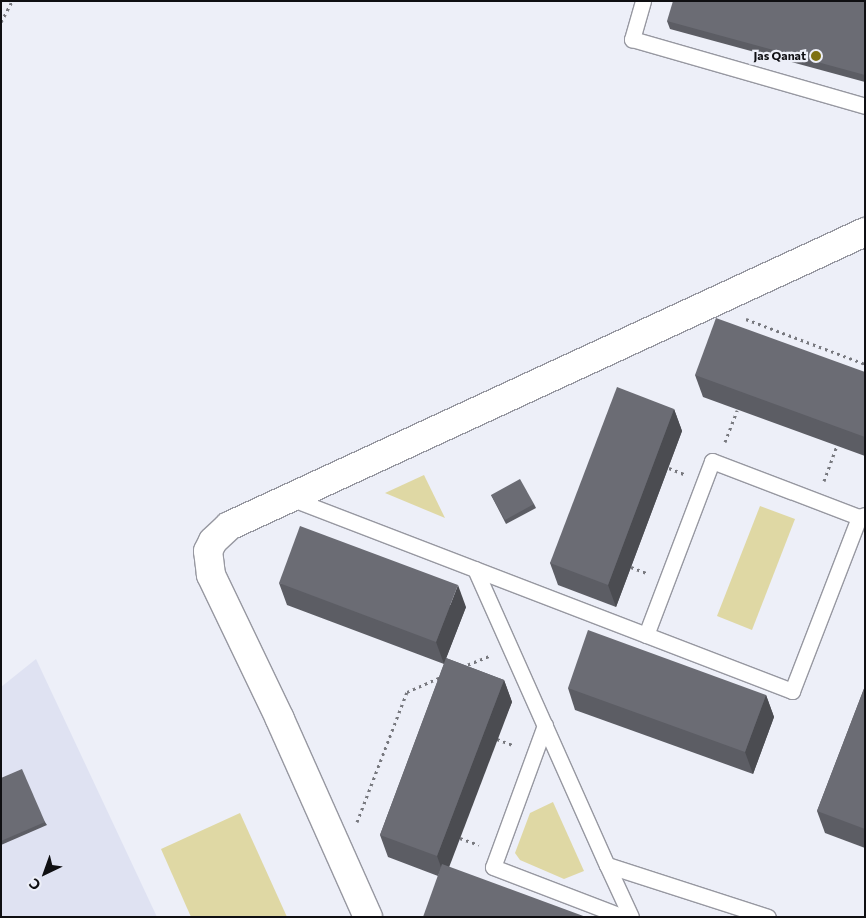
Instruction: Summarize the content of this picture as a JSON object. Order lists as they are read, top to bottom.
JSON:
{
  "places": ["Jas Qanat"],
  "north": "bottom left"
}
